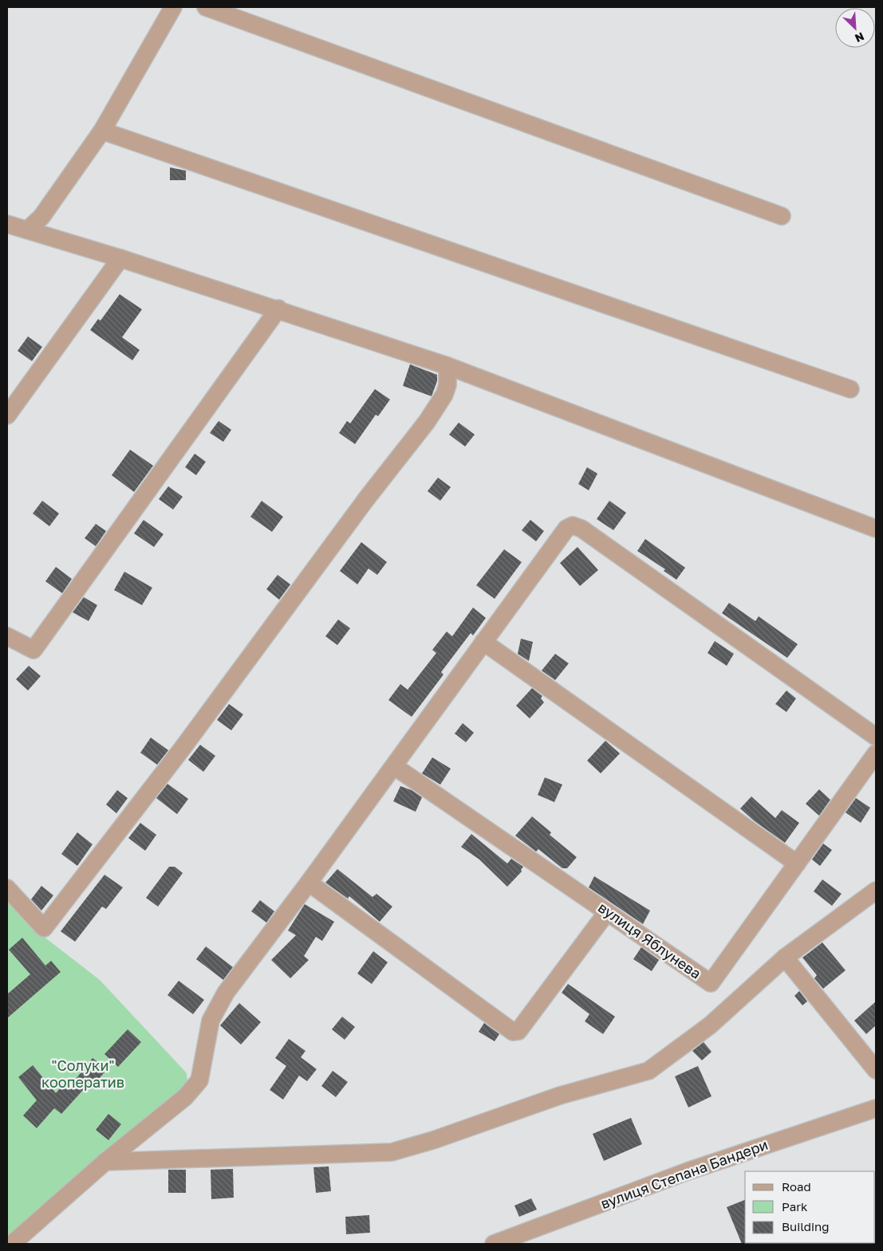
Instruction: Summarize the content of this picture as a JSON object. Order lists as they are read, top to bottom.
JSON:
{
  "streets": {
    "street": ["вулиця Яблунева", "вулиця Степана Бандери"]
  },
  "parks": ["\"Солуки\" кооператив"],
  "legend": ["Road", "Park", "Building"],
  "north": "bottom right"
}
